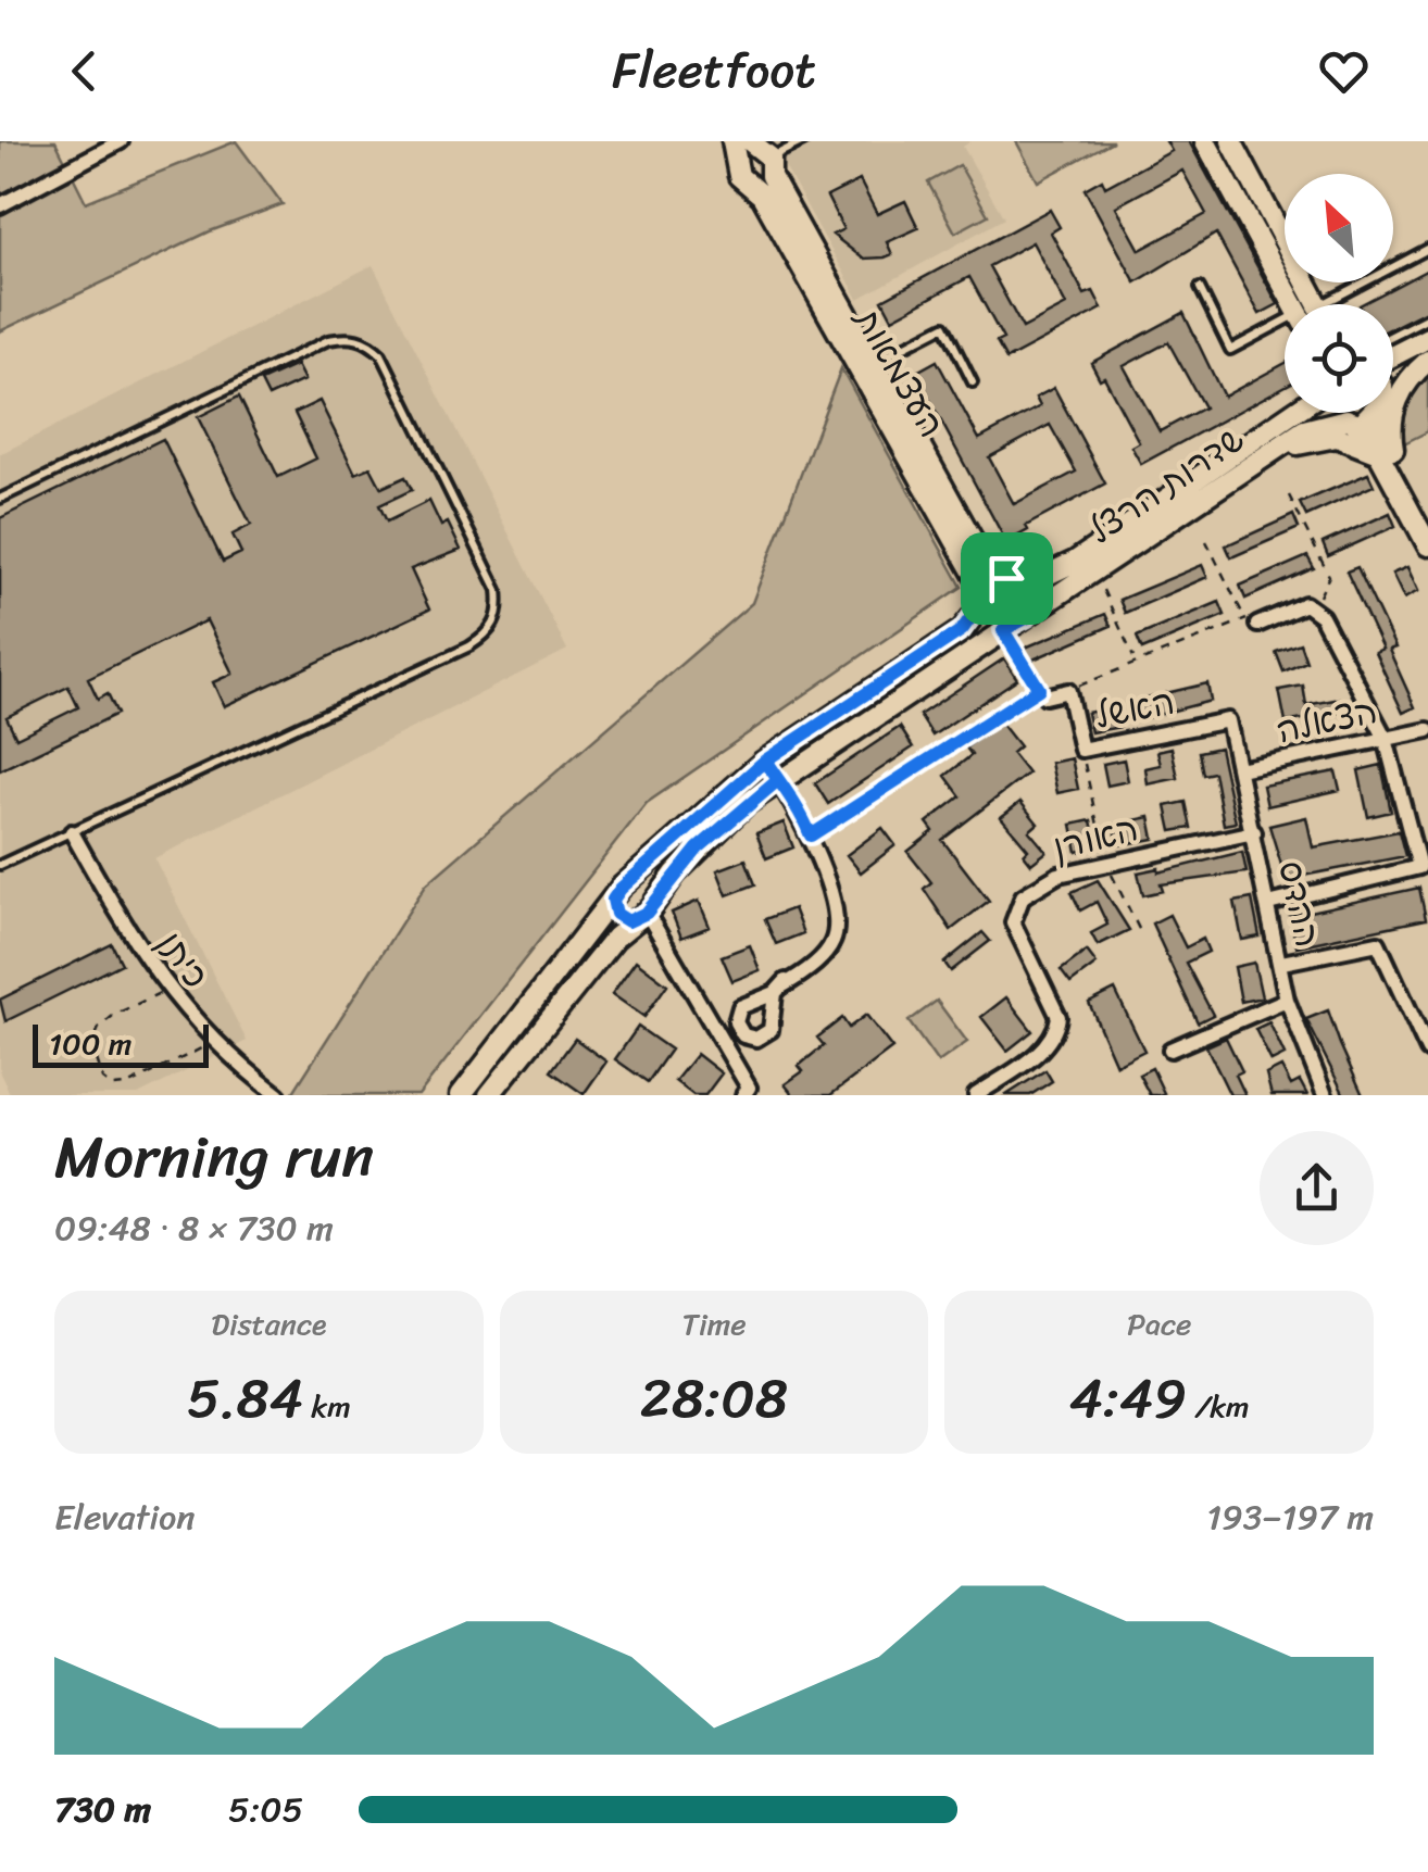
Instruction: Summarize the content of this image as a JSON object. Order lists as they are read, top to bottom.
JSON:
{
  "streets": {
    "main road": ["העצמאות", "שדרות הרצל"],
    "street": [
      "האשל",
      "הצאלה",
      "האורן",
      "ההדס",
      "כיתן"
    ]
  },
  "crossings": [
    ["העצמאות", "שדרות הרצל"],
    ["האשל", "ההדס"],
    ["הצאלה", "ההדס"],
    ["האורן", "ההדס"]
  ],
  "scale_bar": "100 m",
  "north": "top left",
  "page": {
    "header": "Fleetfoot",
    "scale": "100 m",
    "heading": ["Morning run", "09:48 · 8 × 730 m"],
    "stats": [
      ["Distance", "5.84 km"],
      ["Time", "28:08"],
      ["Pace", "4:49 /km"]
    ],
    "chart": ["Elevation", "193–197 m"],
    "list": [
      {
        "name": "730 m",
        "note": "5:05"
      }
    ]
  }
}
